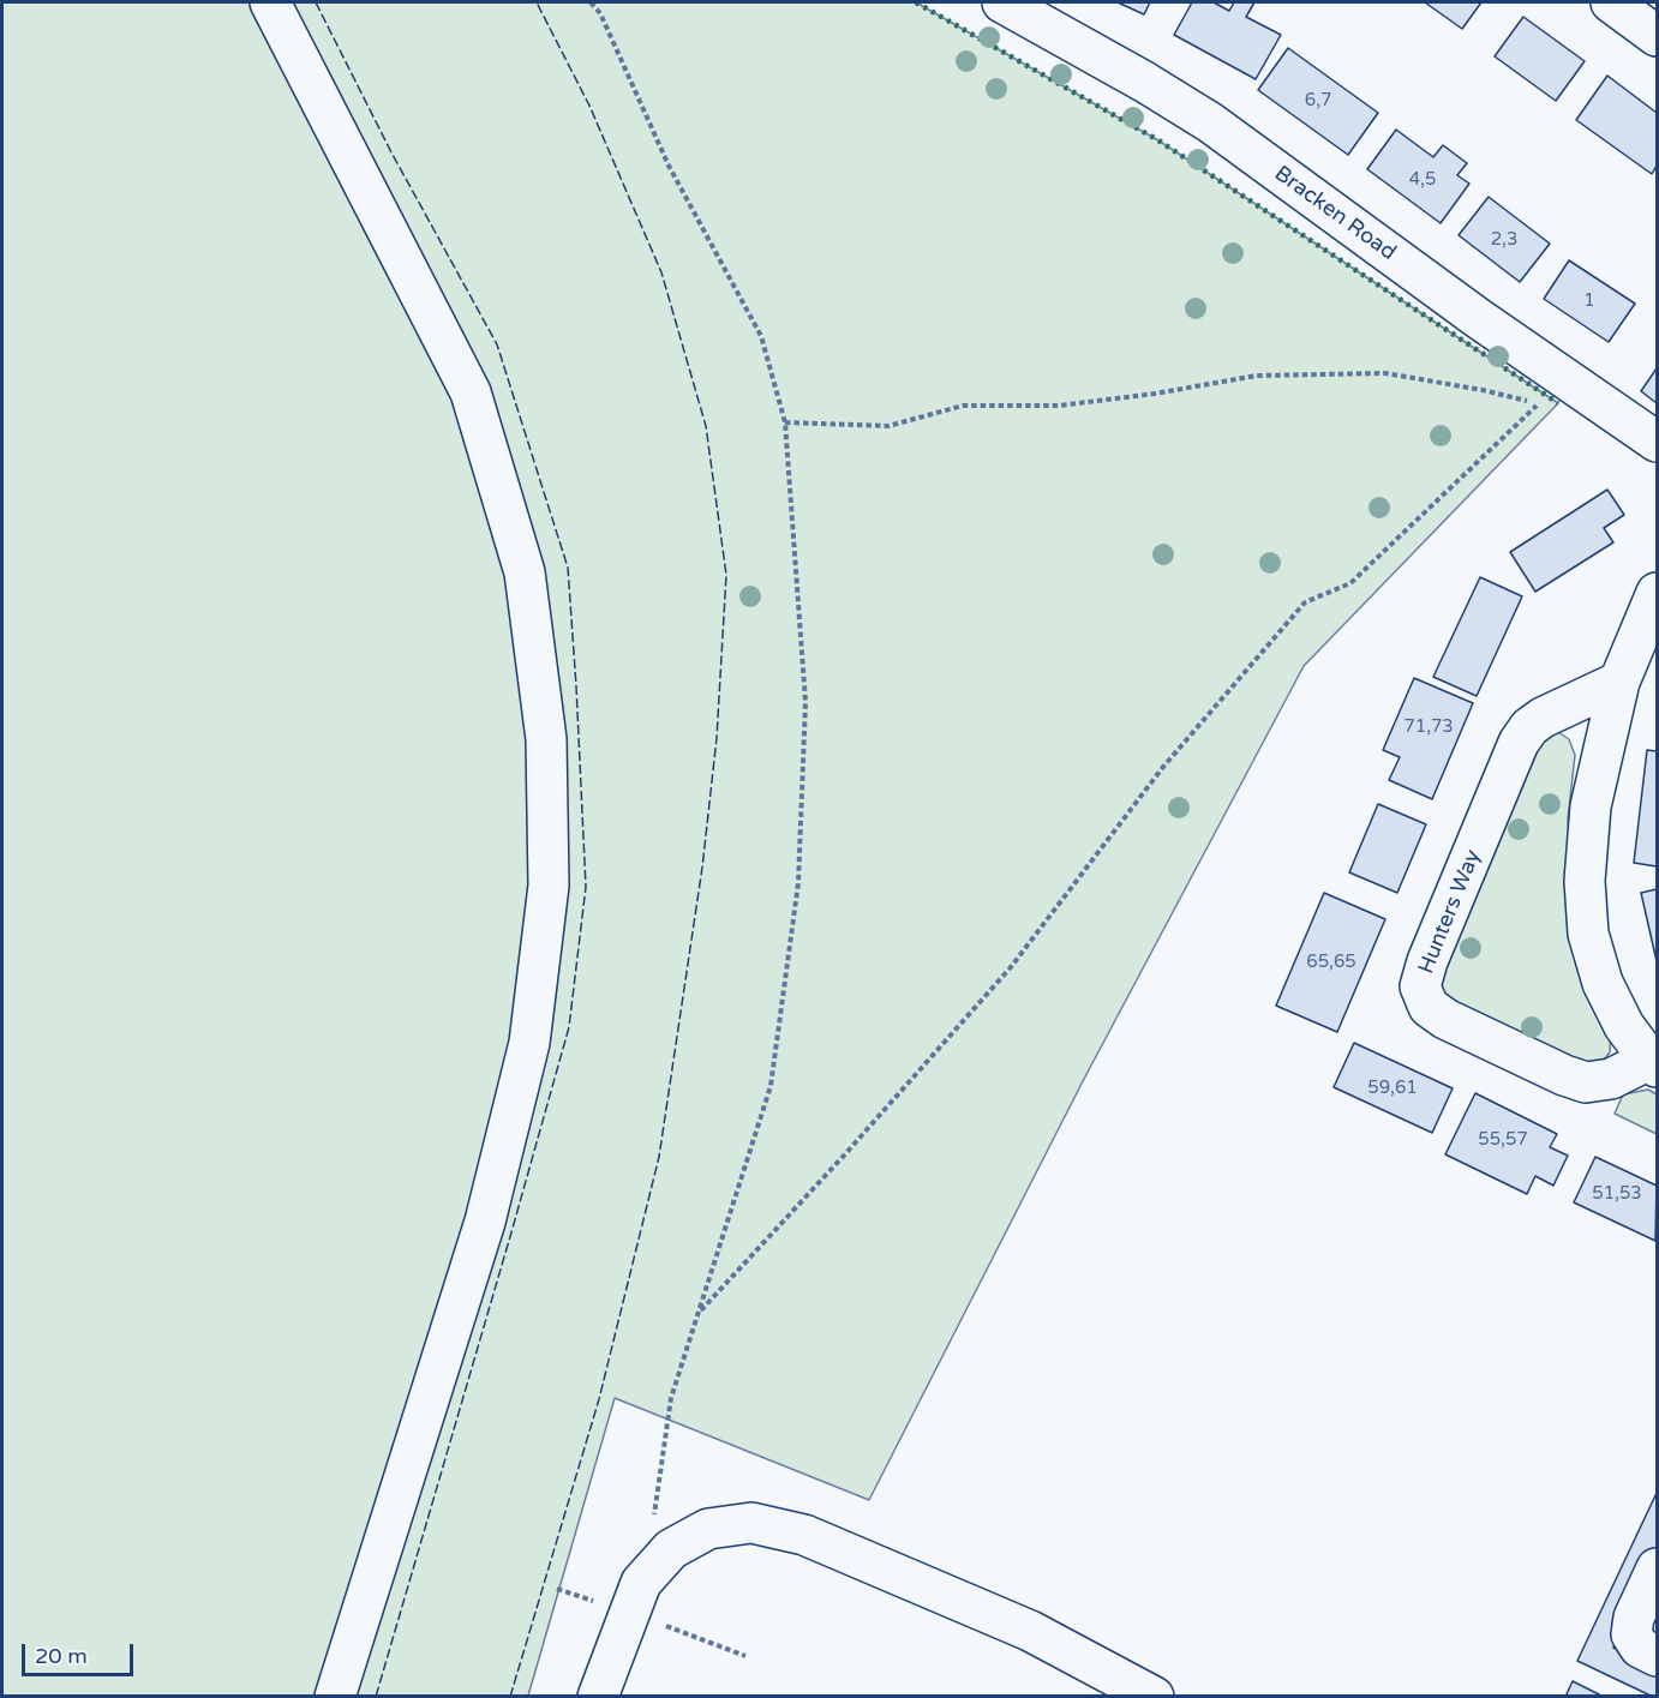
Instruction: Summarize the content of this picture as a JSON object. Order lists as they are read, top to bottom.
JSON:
{
  "streets": {
    "street": ["Bracken Road", "Hunters Way"]
  },
  "house_numbers": [
    "6,7",
    "4,5",
    "2,3",
    "1",
    "71,73",
    "65,65",
    "59,61",
    "55,57",
    "51,53"
  ],
  "scale_bar": "20 m"
}
